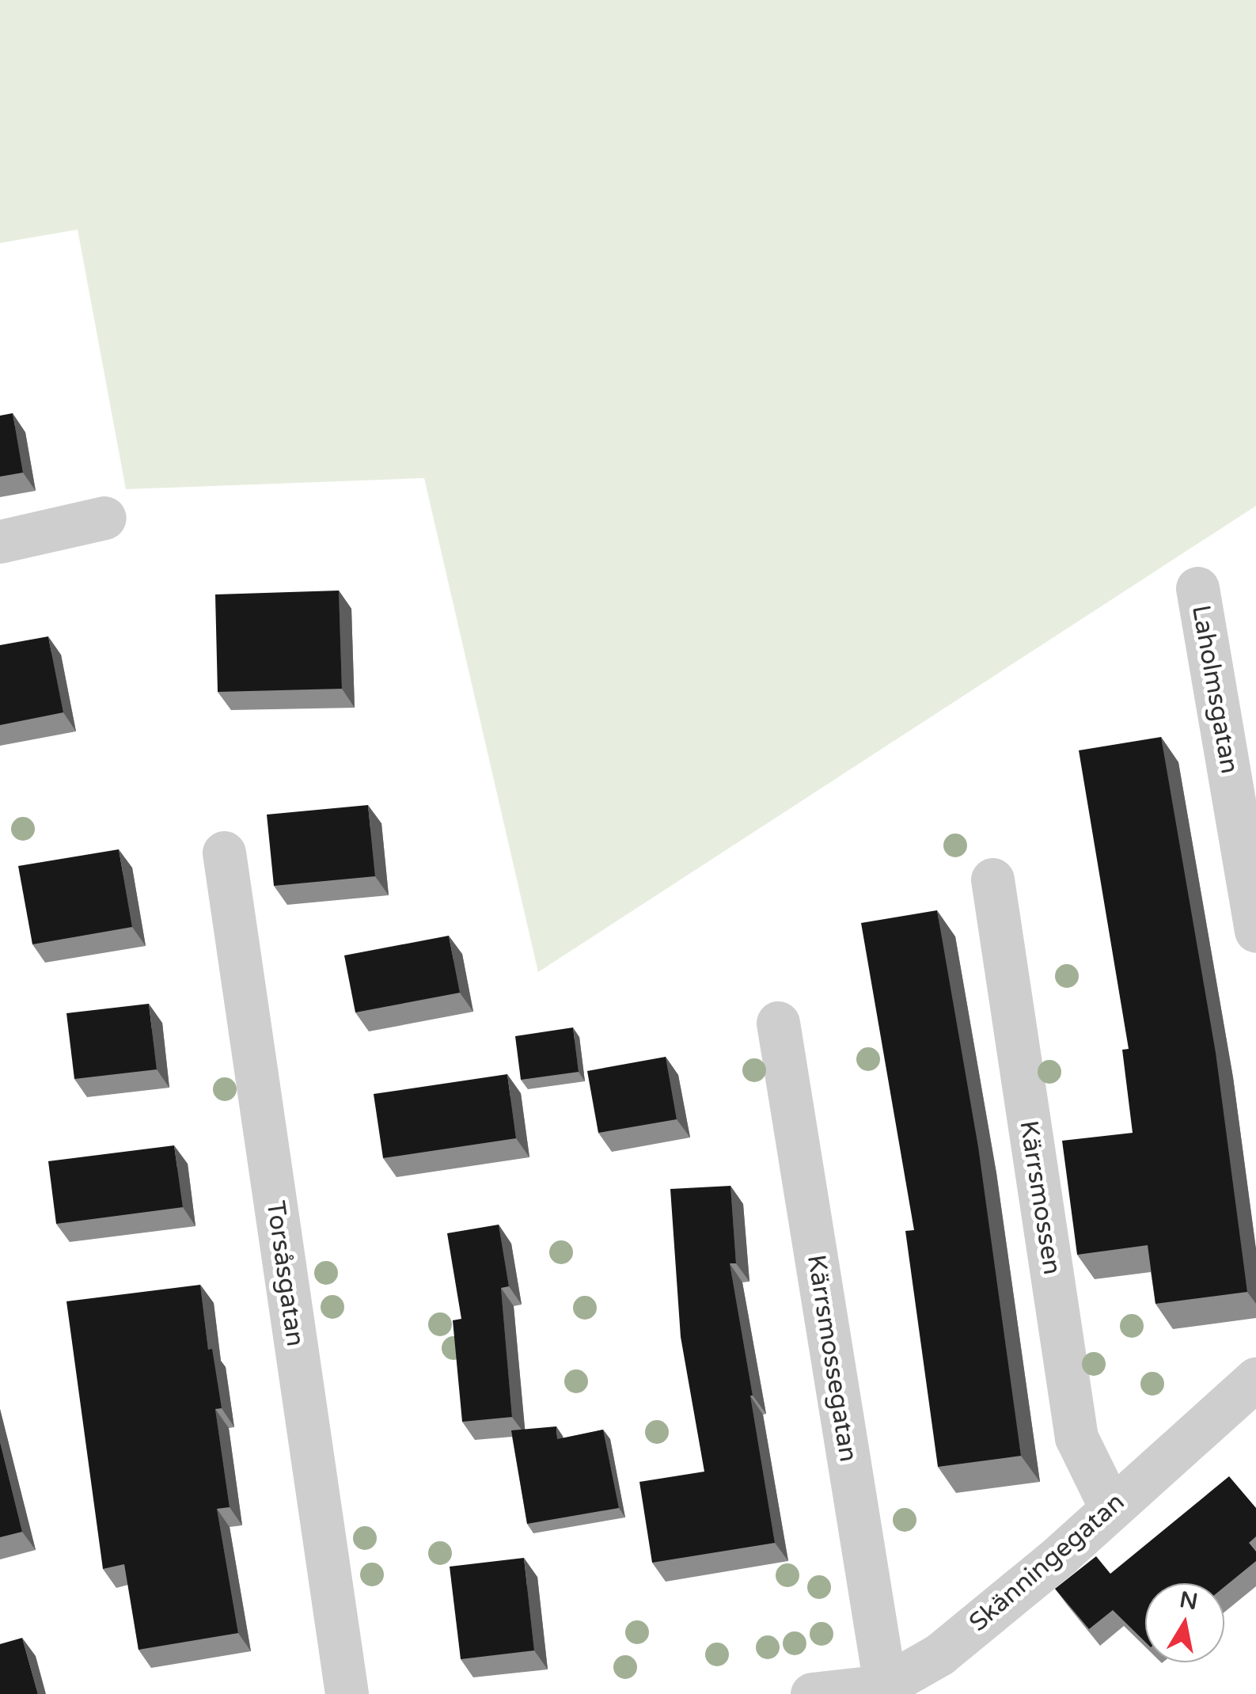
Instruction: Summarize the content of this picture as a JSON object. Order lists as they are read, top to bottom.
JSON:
{
  "streets": {
    "street": [
      "Laholmsgatan",
      "Kärrsmossen",
      "Torsåsgatan",
      "Kärrsmossegatan",
      "Skänningegatan"
    ]
  },
  "crossings": [
    ["Kärrsmossen", "Skänningegatan"],
    ["Kärrsmossegatan", "Skänningegatan"]
  ],
  "north": "top"
}
